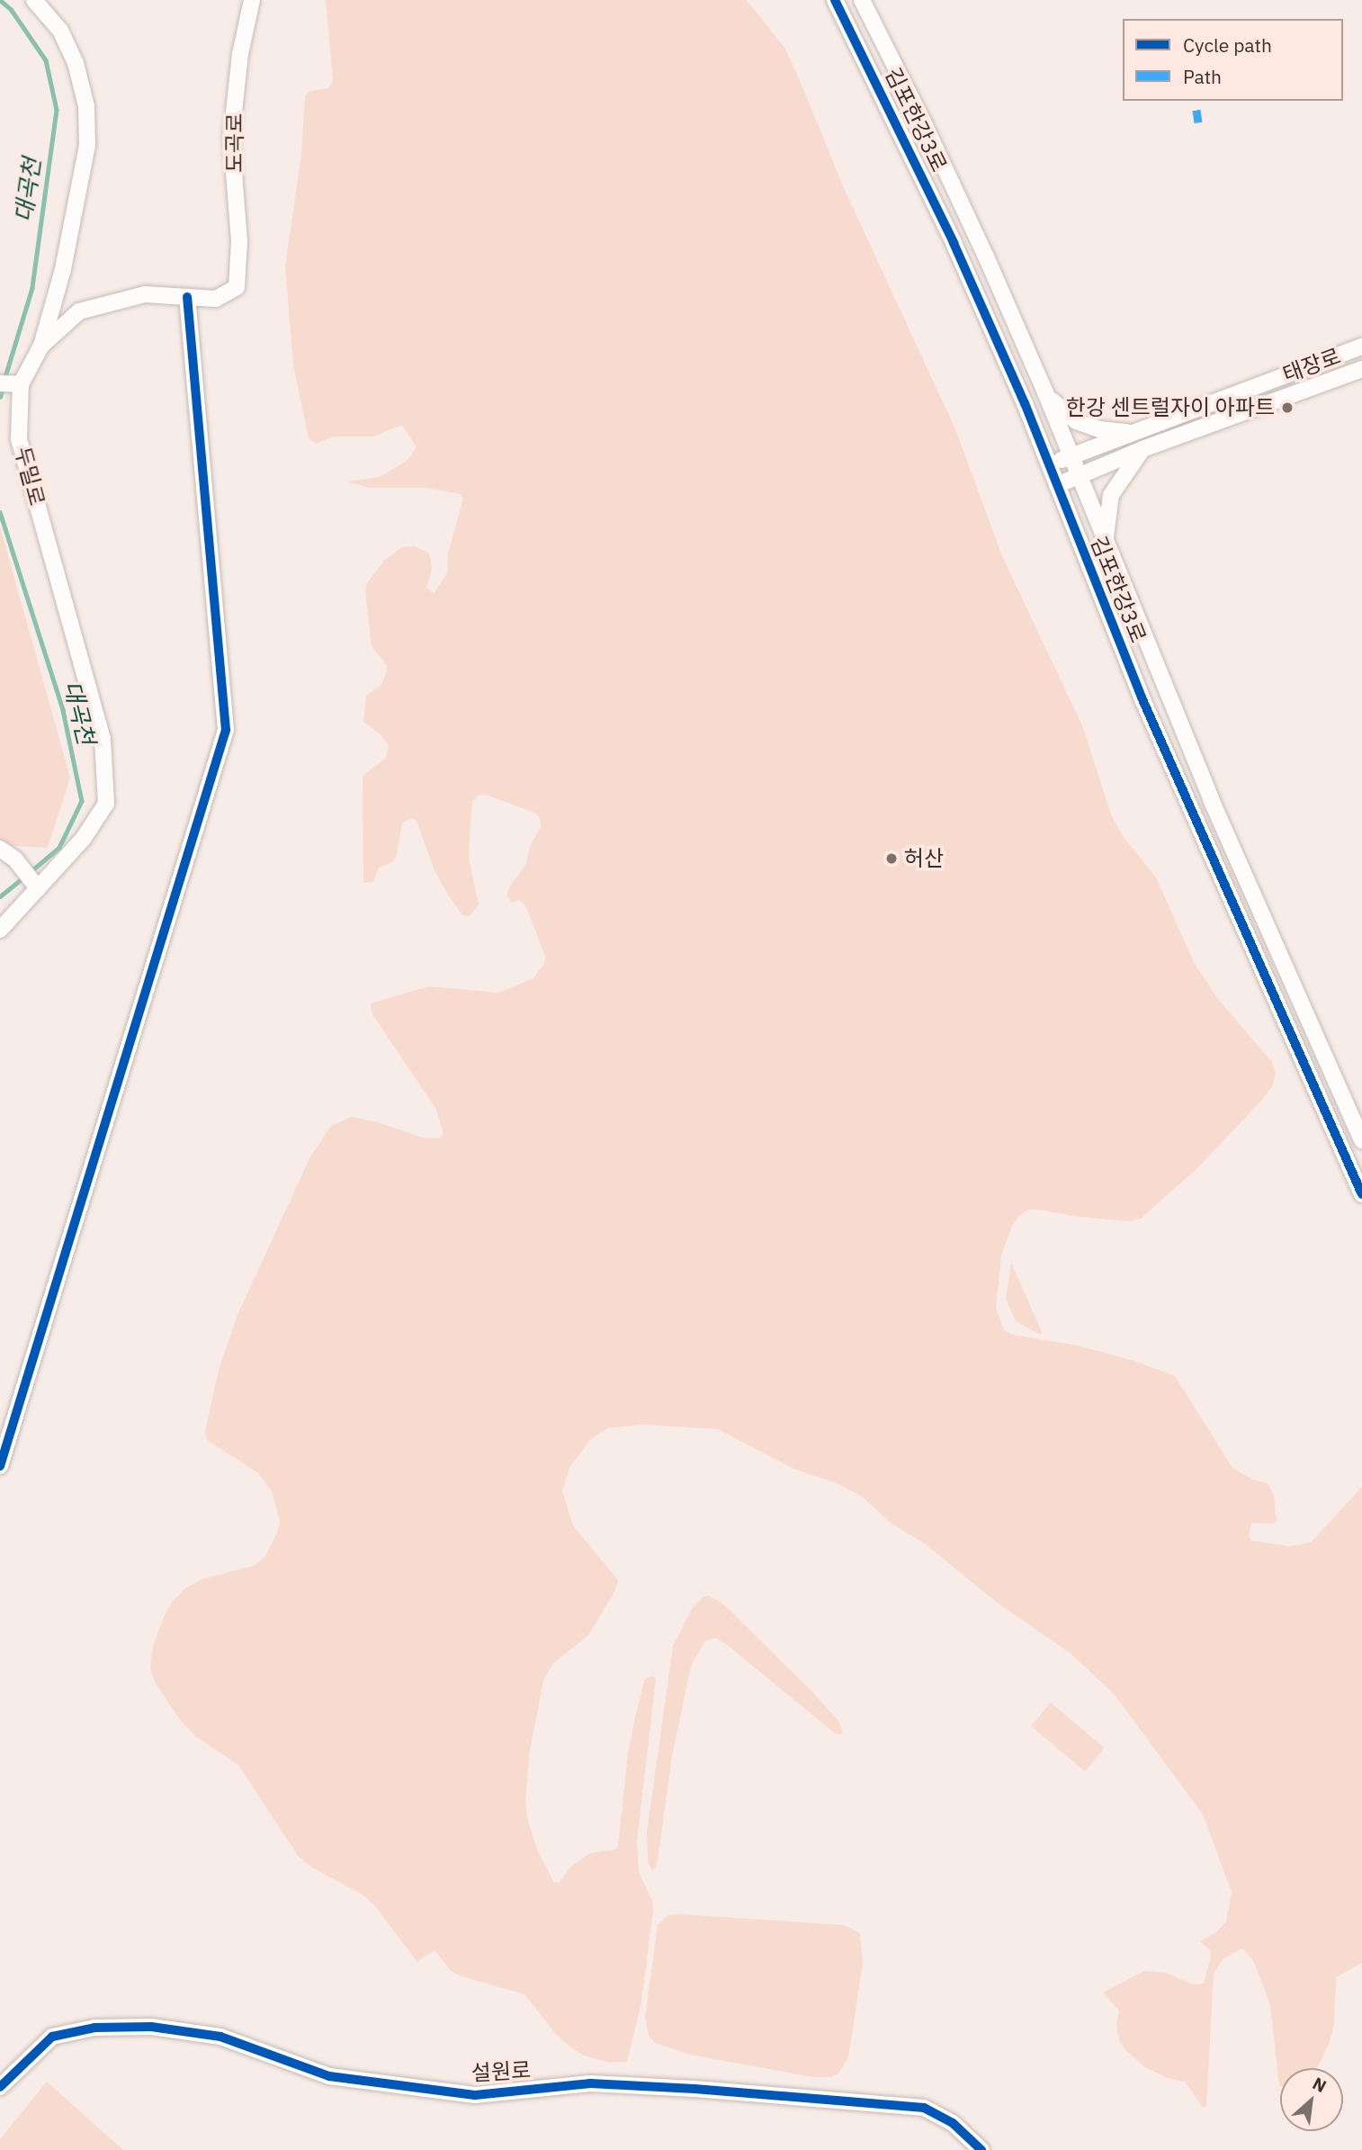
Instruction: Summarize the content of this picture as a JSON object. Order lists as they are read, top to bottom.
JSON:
{
  "streets": {
    "street": [
      "김포한강3로",
      "도곡로",
      "태장로",
      "두밀로",
      "설원로"
    ]
  },
  "crossings": [
    ["김포한강3로", "태장로"]
  ],
  "water": ["대곡천"],
  "places": ["한강 센트럴자이 아파트", "허산"],
  "legend": ["Cycle path", "Path"],
  "north": "top right"
}
